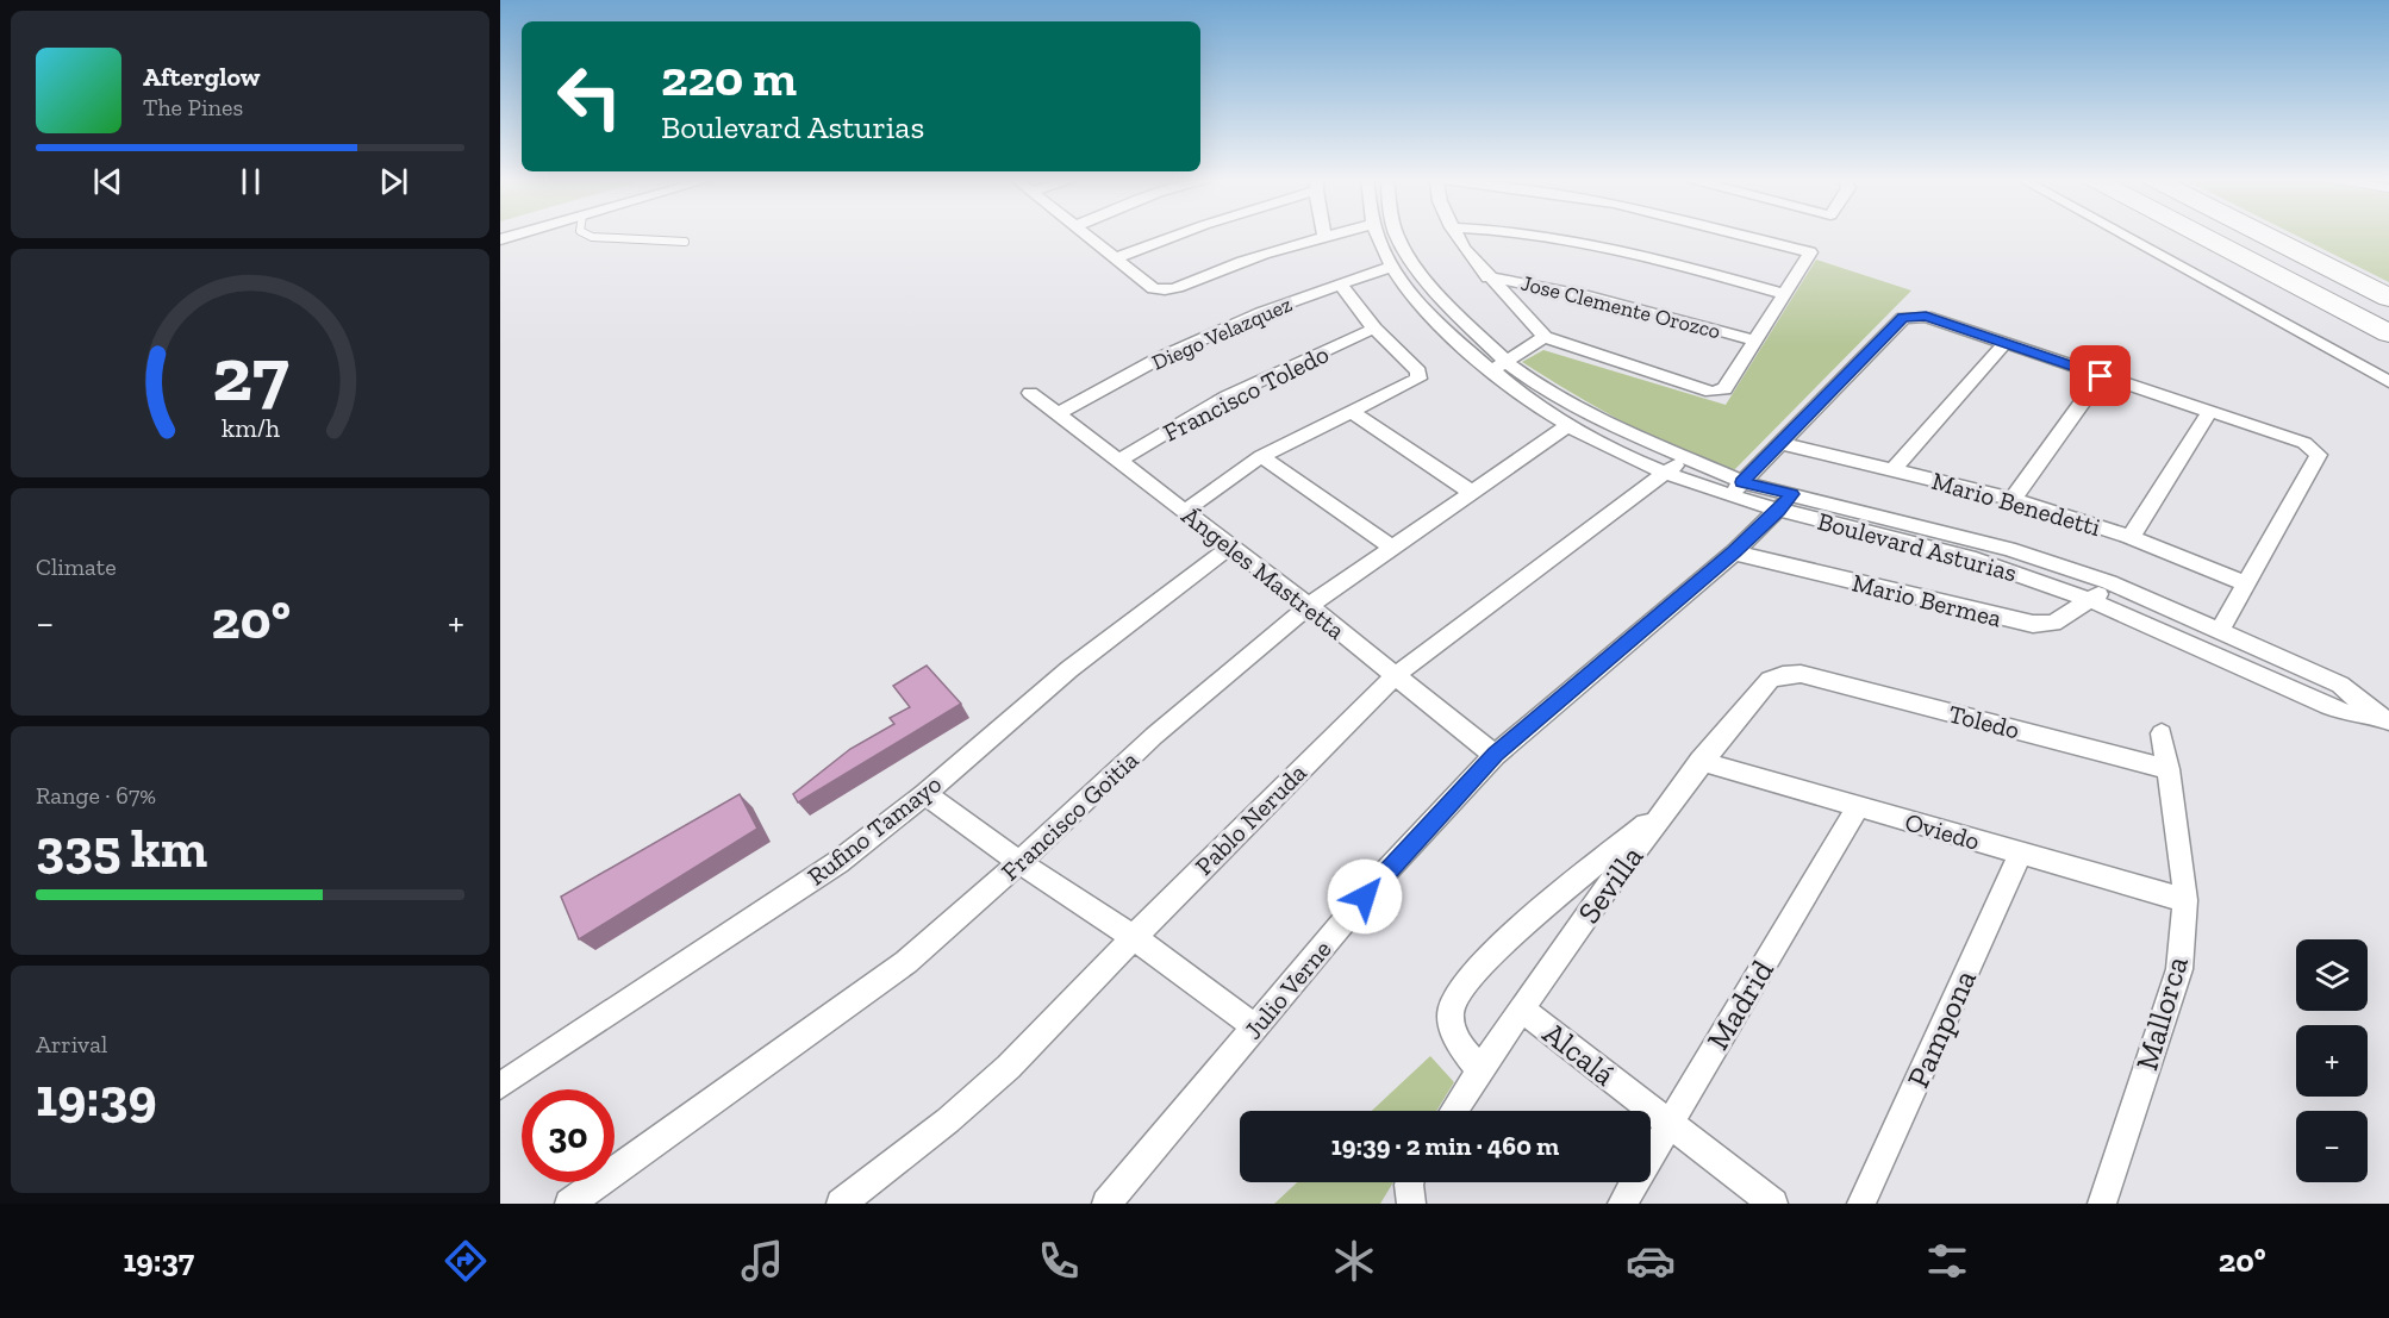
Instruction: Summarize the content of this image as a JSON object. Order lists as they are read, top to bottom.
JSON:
{
  "streets": {
    "street": [
      "Jose Clemente Orozco",
      "Diego Velazquez",
      "Francisco Toledo",
      "Mario Benedetti",
      "Boulevard Asturias",
      "Ángeles Mastretta",
      "Mario Bermea",
      "Toledo",
      "Francisco Goitia",
      "Pablo Neruda",
      "Rufino Tamayo",
      "Oviedo",
      "Sevilla",
      "Julio Verne",
      "Madrid",
      "Mallorca",
      "Pampona",
      "Alcalá"
    ]
  },
  "crossings": [
    ["Diego Velazquez", "Boulevard Asturias"],
    ["Diego Velazquez", "Ángeles Mastretta"],
    ["Francisco Toledo", "Ángeles Mastretta"],
    ["Boulevard Asturias", "Mario Bermea"],
    ["Boulevard Asturias", "Francisco Goitia"],
    ["Boulevard Asturias", "Pablo Neruda"],
    ["Boulevard Asturias", "Julio Verne"],
    ["Ángeles Mastretta", "Francisco Goitia"],
    ["Ángeles Mastretta", "Pablo Neruda"],
    ["Ángeles Mastretta", "Rufino Tamayo"],
    ["Ángeles Mastretta", "Julio Verne"],
    ["Mario Bermea", "Julio Verne"],
    ["Toledo", "Sevilla"],
    ["Toledo", "Mallorca"],
    ["Oviedo", "Sevilla"],
    ["Oviedo", "Madrid"],
    ["Oviedo", "Mallorca"],
    ["Oviedo", "Pampona"],
    ["Sevilla", "Alcalá"],
    ["Madrid", "Alcalá"]
  ],
  "page": {
    "turn": ["220 m", "Boulevard Asturias"],
    "song": ["Afterglow", "The Pines"],
    "tile": [
      "Climate",
      ["Range · 67%", "335 km"],
      ["Arrival", "19:39"]
    ],
    "heat": ["−", "20°", "+"],
    "map_buttons": ["+", "−"],
    "limit": "30",
    "trip": "19:39 · 2 min · 460 m",
    "tabs": ["19:37", "20°"],
    "gauge": ["27", "km/h"]
  }
}
